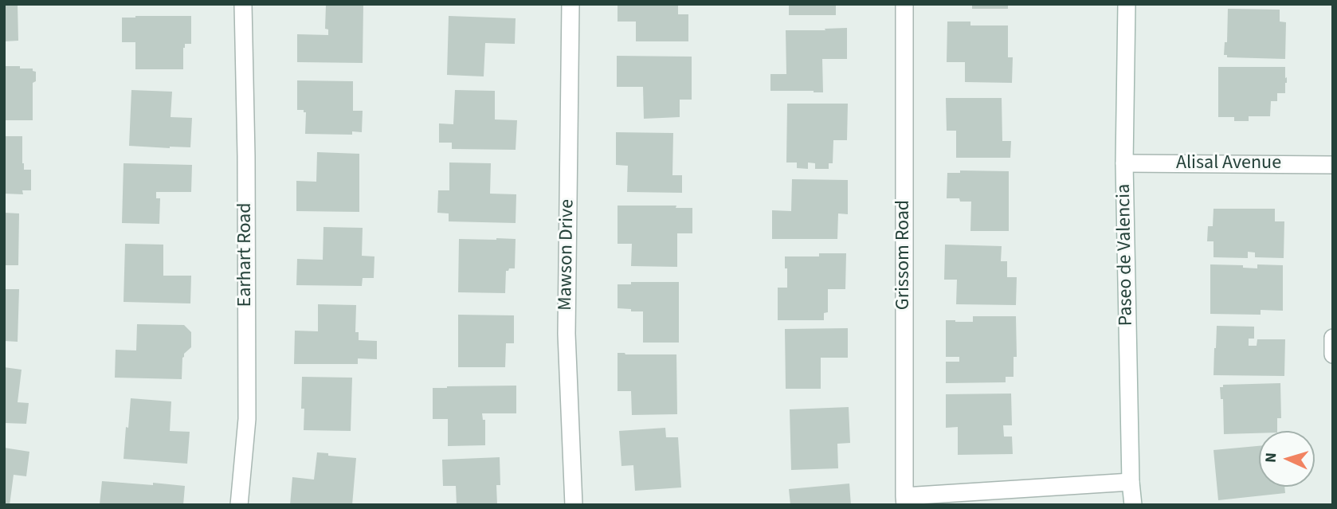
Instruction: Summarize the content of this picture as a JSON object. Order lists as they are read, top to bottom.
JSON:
{
  "streets": {
    "street": [
      "Alisal Avenue",
      "Earhart Road",
      "Mawson Drive",
      "Grissom Road",
      "Paseo de Valencia"
    ]
  },
  "crossings": [
    ["Alisal Avenue", "Paseo de Valencia"]
  ],
  "north": "left"
}
